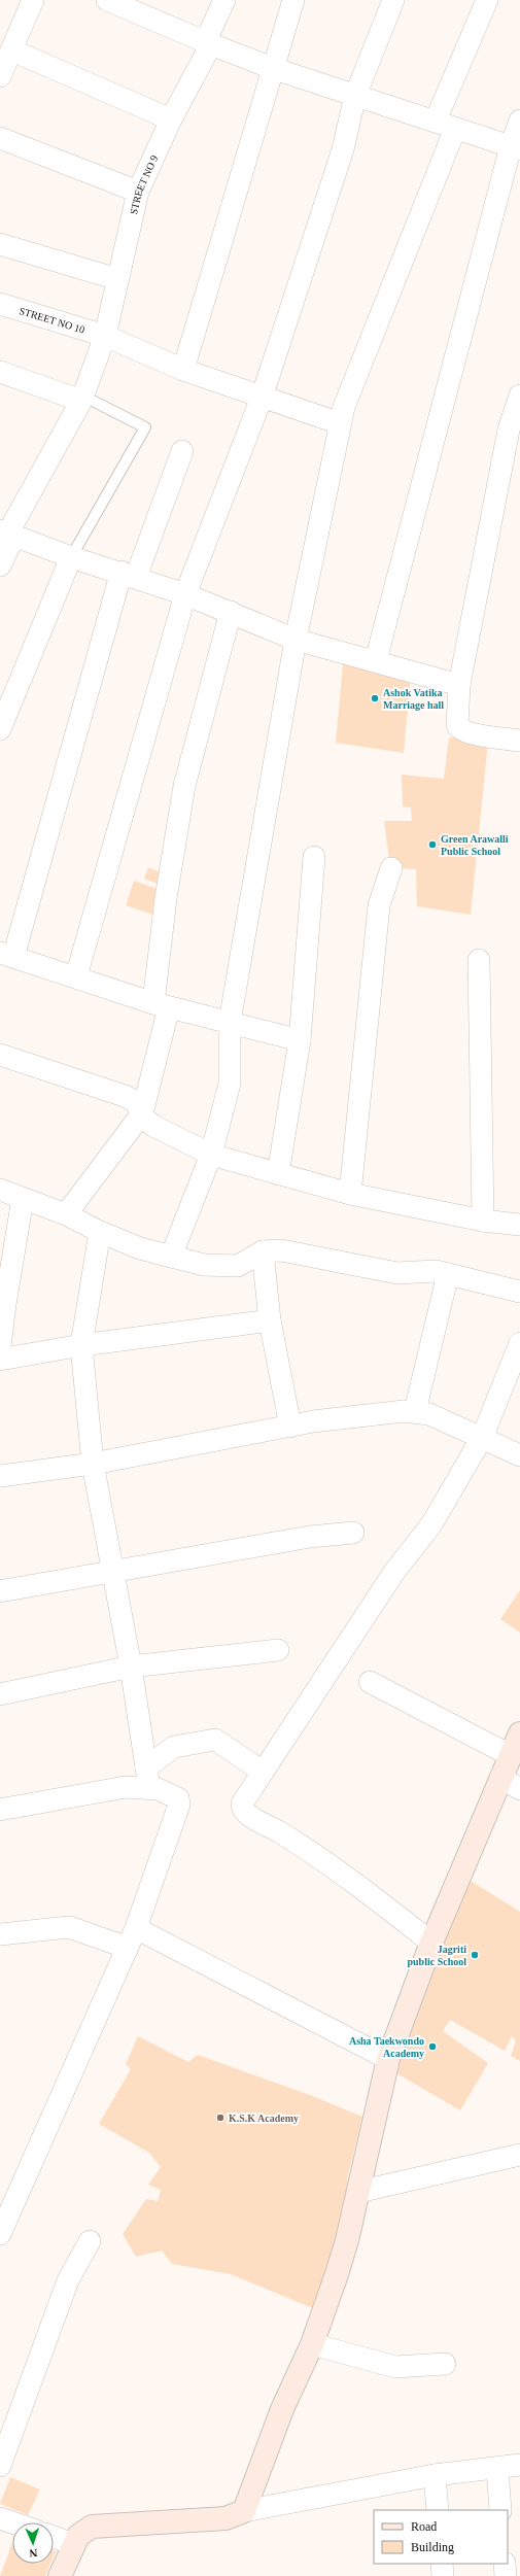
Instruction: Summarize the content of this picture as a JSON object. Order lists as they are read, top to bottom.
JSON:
{
  "streets": {
    "street": ["STREET NO 9", "STREET NO 10"]
  },
  "crossings": [
    ["STREET NO 9", "STREET NO 10"]
  ],
  "places": [
    "Ashok Vatika Marriage hall",
    "Green Arawalli Public School",
    "Jagriti public School",
    "Asha Taekwondo Academy",
    "K.S.K Academy"
  ],
  "legend": ["Road", "Building"],
  "north": "bottom"
}
